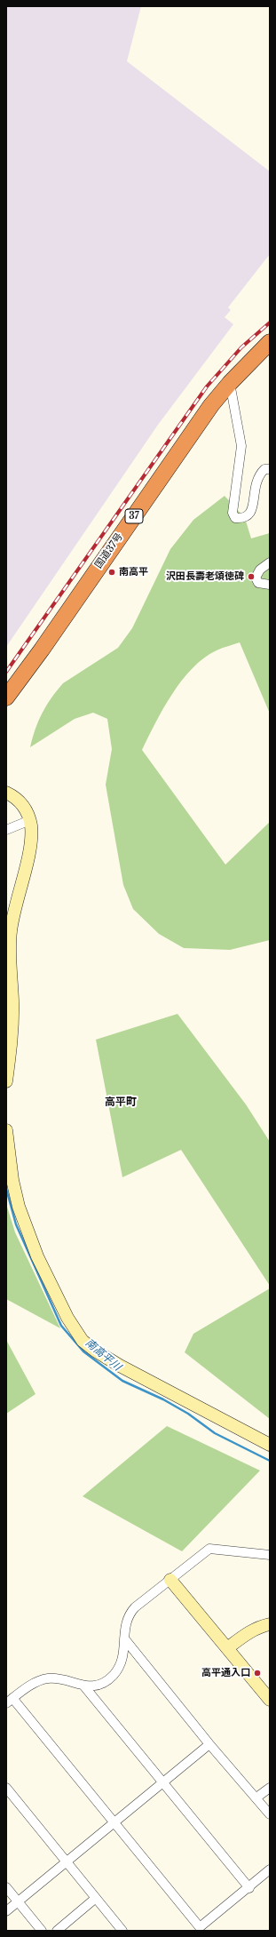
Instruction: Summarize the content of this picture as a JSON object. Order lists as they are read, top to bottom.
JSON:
{
  "streets": {
    "highway": ["37", "国道37号"]
  },
  "districts": ["高平町"],
  "water": ["南高平川"],
  "places": ["南高平", "沢田長壽老頌徳碑", "高平通入口"]
}
